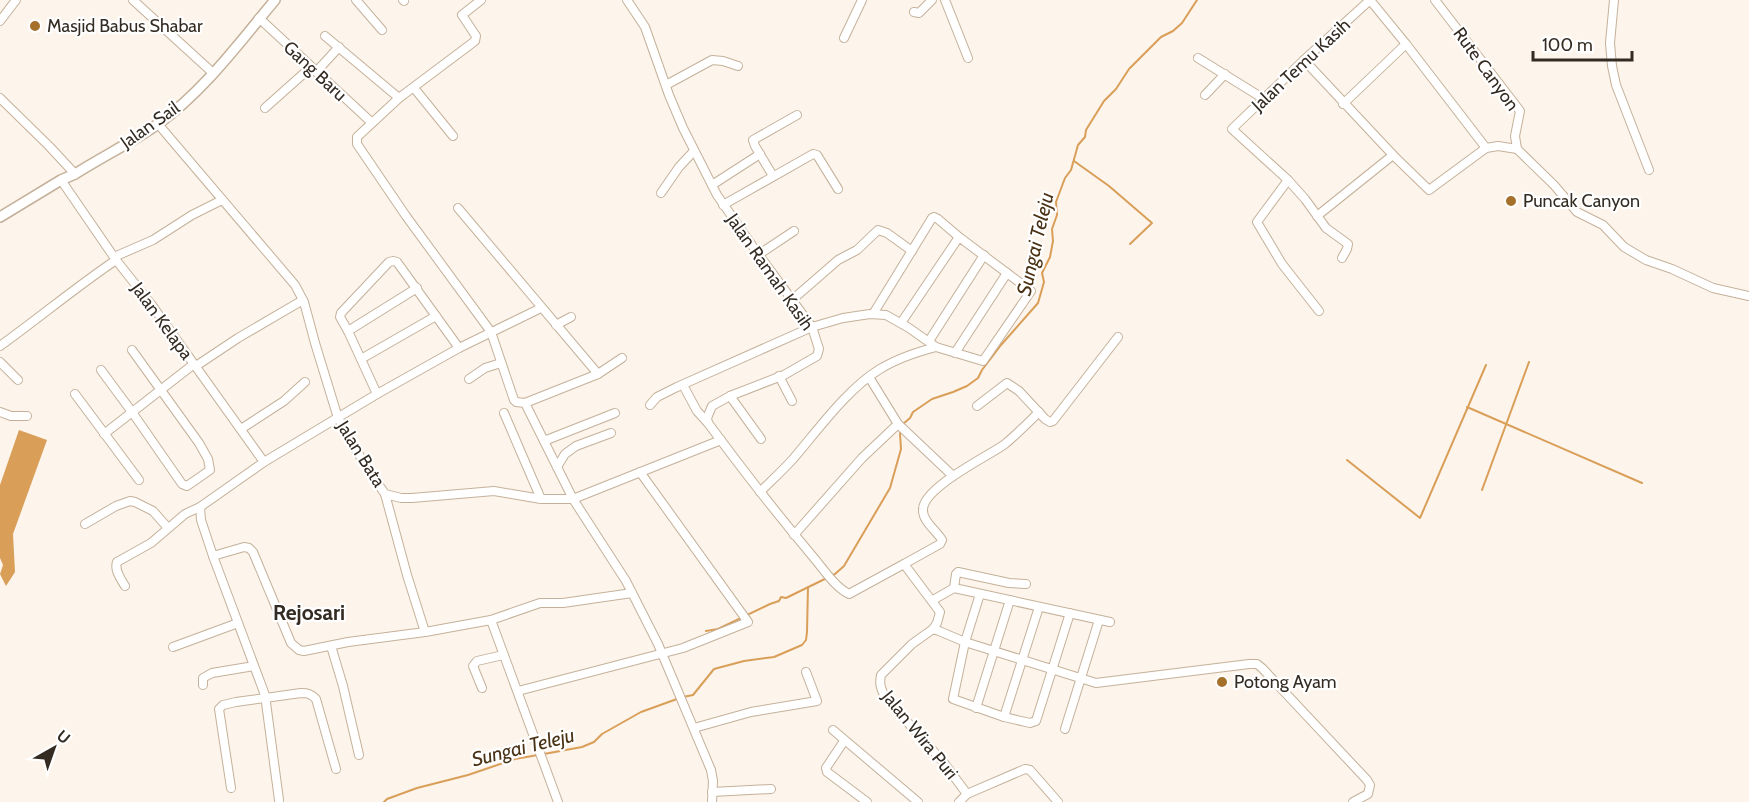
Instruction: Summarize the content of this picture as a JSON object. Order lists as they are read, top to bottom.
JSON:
{
  "streets": {
    "street": [
      "Jalan Temu Kasih",
      "Rute Canyon",
      "Gang Baru",
      "Jalan Sail",
      "Jalan Ramah Kasih",
      "Jalan Kelapa",
      "Jalan Bata",
      "Jalan Wira Puri"
    ]
  },
  "crossings": [
    ["Gang Baru", "Jalan Sail"],
    ["Jalan Sail", "Jalan Kelapa"],
    ["Jalan Sail", "Jalan Bata"]
  ],
  "districts": ["Rejosari"],
  "water": ["Sungai Teleju"],
  "places": ["Masjid Babus Shabar", "Puncak Canyon", "Potong Ayam"],
  "scale_bar": "100 m",
  "north": "top right"
}
